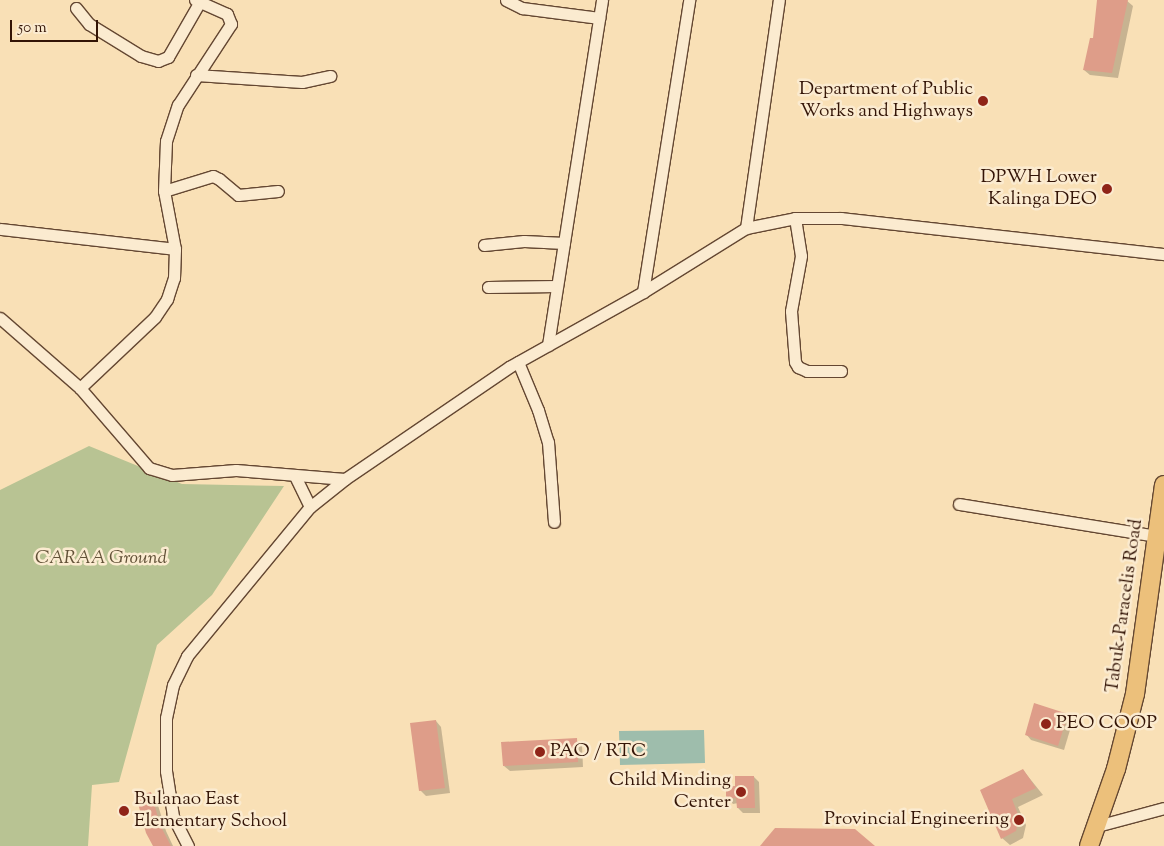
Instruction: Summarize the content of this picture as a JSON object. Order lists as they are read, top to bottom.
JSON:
{
  "streets": {
    "main road": ["Tabuk-Paracelis Road"]
  },
  "parks": ["CARAA Ground"],
  "places": [
    "Department of Public Works and Highways",
    "DPWH Lower Kalinga DEO",
    "PEO COOP",
    "PAO / RTC",
    "Child Minding Center",
    "Bulanao East Elementary School",
    "Provincial Engineering"
  ],
  "scale_bar": "50 m"
}
